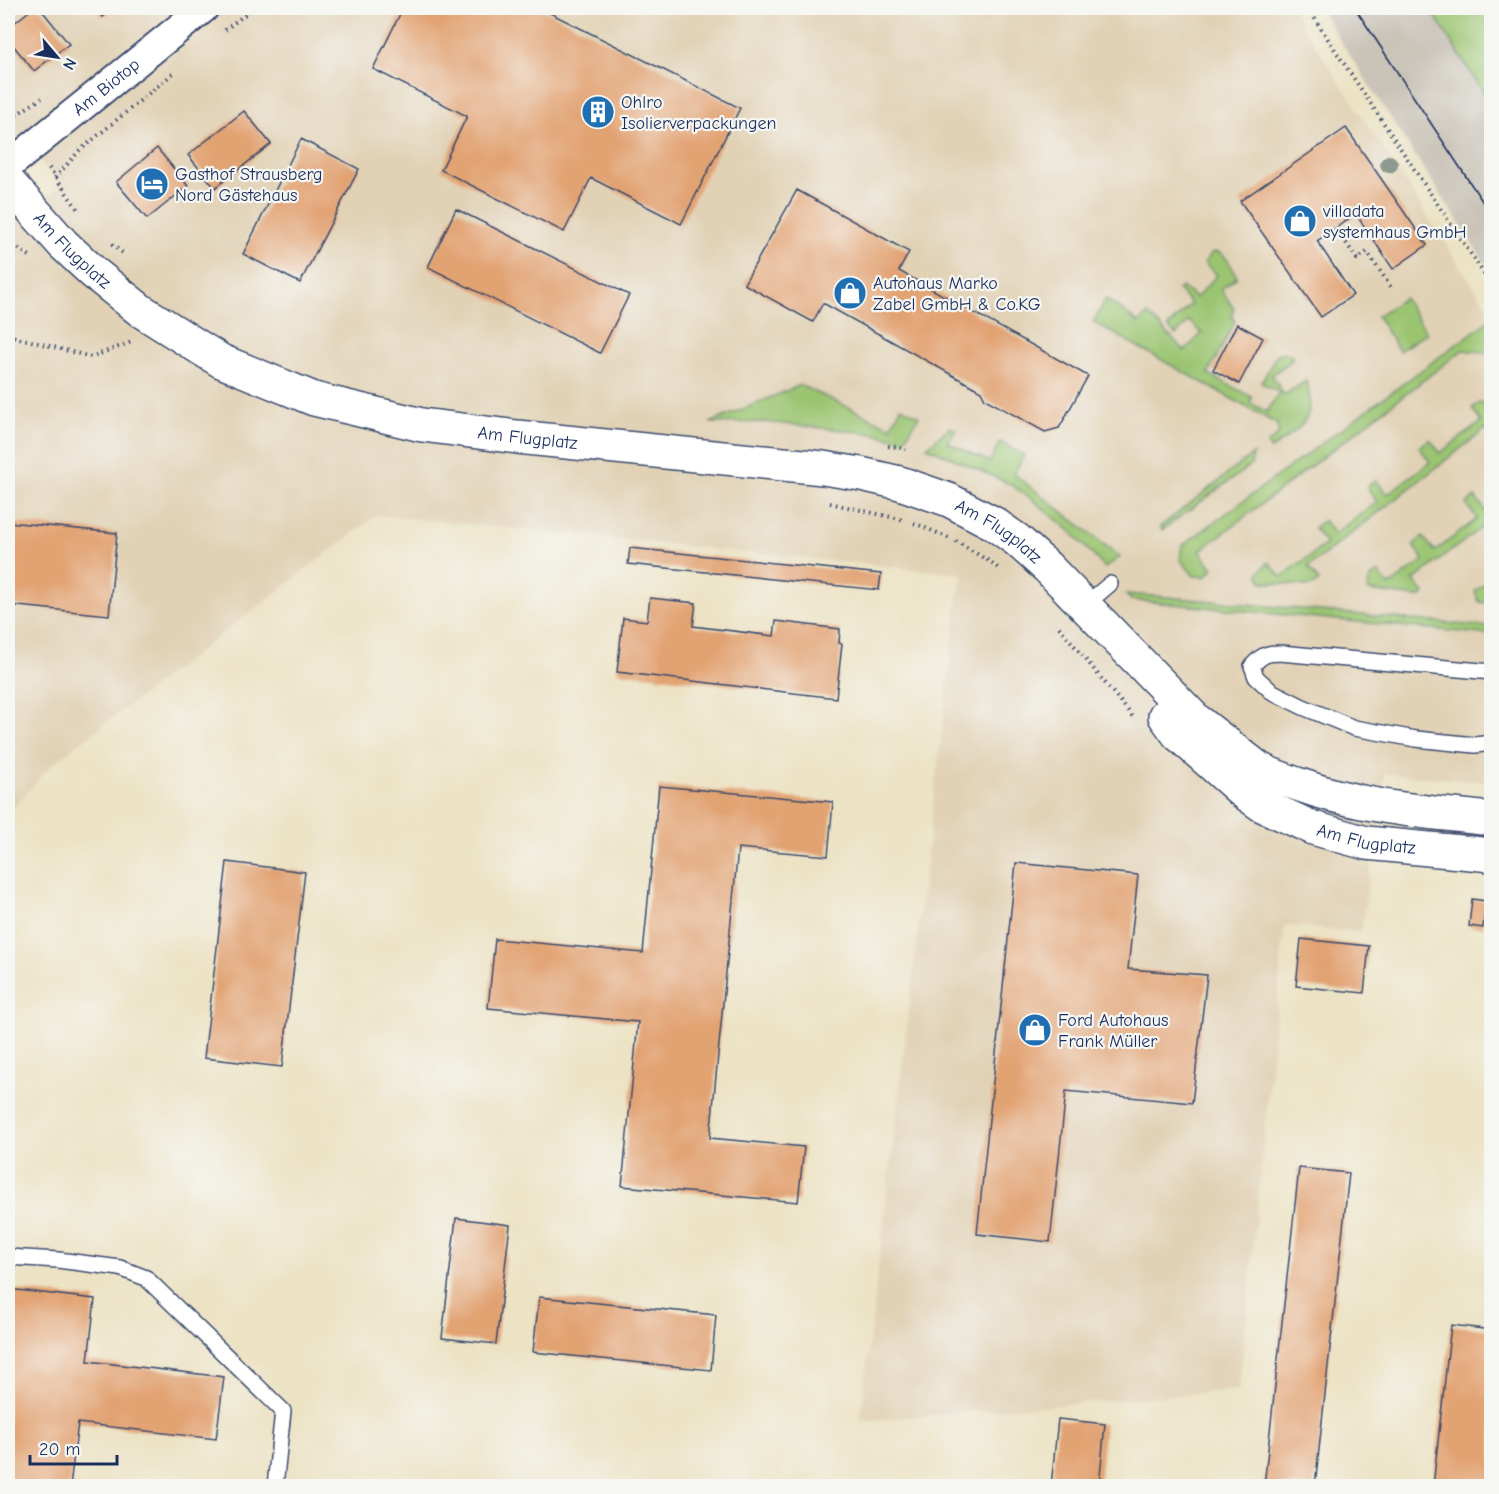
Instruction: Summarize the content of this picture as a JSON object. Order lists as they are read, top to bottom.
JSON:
{
  "streets": {
    "street": ["Am Biotop", "Am Flugplatz"]
  },
  "places": {
    "building": ["Ohlro Isolierverpackungen"],
    "hotel": ["Gasthof Strausberg Nord Gästehaus"],
    "shop": ["villadata systemhaus GmbH", "Autohaus Marko Zabel GmbH & Co.KG", "Ford Autohaus Frank Müller"]
  },
  "scale_bar": "20 m",
  "north": "bottom right"
}
